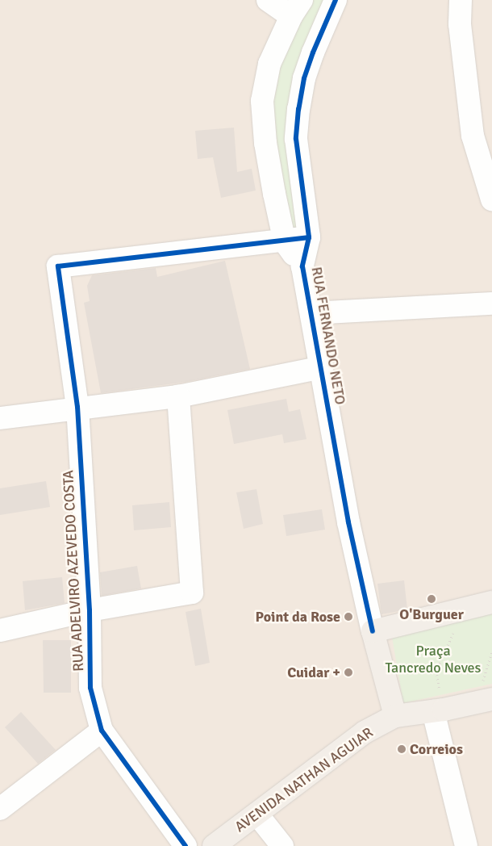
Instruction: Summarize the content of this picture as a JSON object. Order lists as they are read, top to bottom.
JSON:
{
  "streets": {
    "main road": ["AVENIDA NATHAN AGUIAR"],
    "street": ["RUA FERNANDO NETO", "RUA ADELVIRO AZEVEDO COSTA"]
  },
  "crossings": [
    ["RUA FERNANDO NETO", "RUA ADELVIRO AZEVEDO COSTA"]
  ],
  "parks": ["Praça Tancredo Neves"],
  "places": [
    "O'Burguer",
    "Point da Rose",
    "Cuidar +",
    "Correios"
  ]
}
